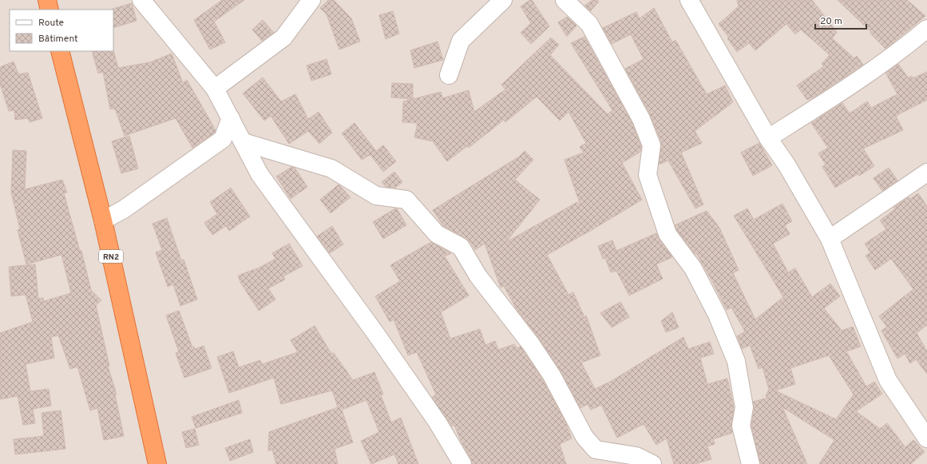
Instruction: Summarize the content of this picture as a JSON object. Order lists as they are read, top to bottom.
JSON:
{
  "streets": {
    "highway": ["RN2"]
  },
  "legend": ["Route", "Bâtiment"],
  "scale_bar": "20 m"
}
